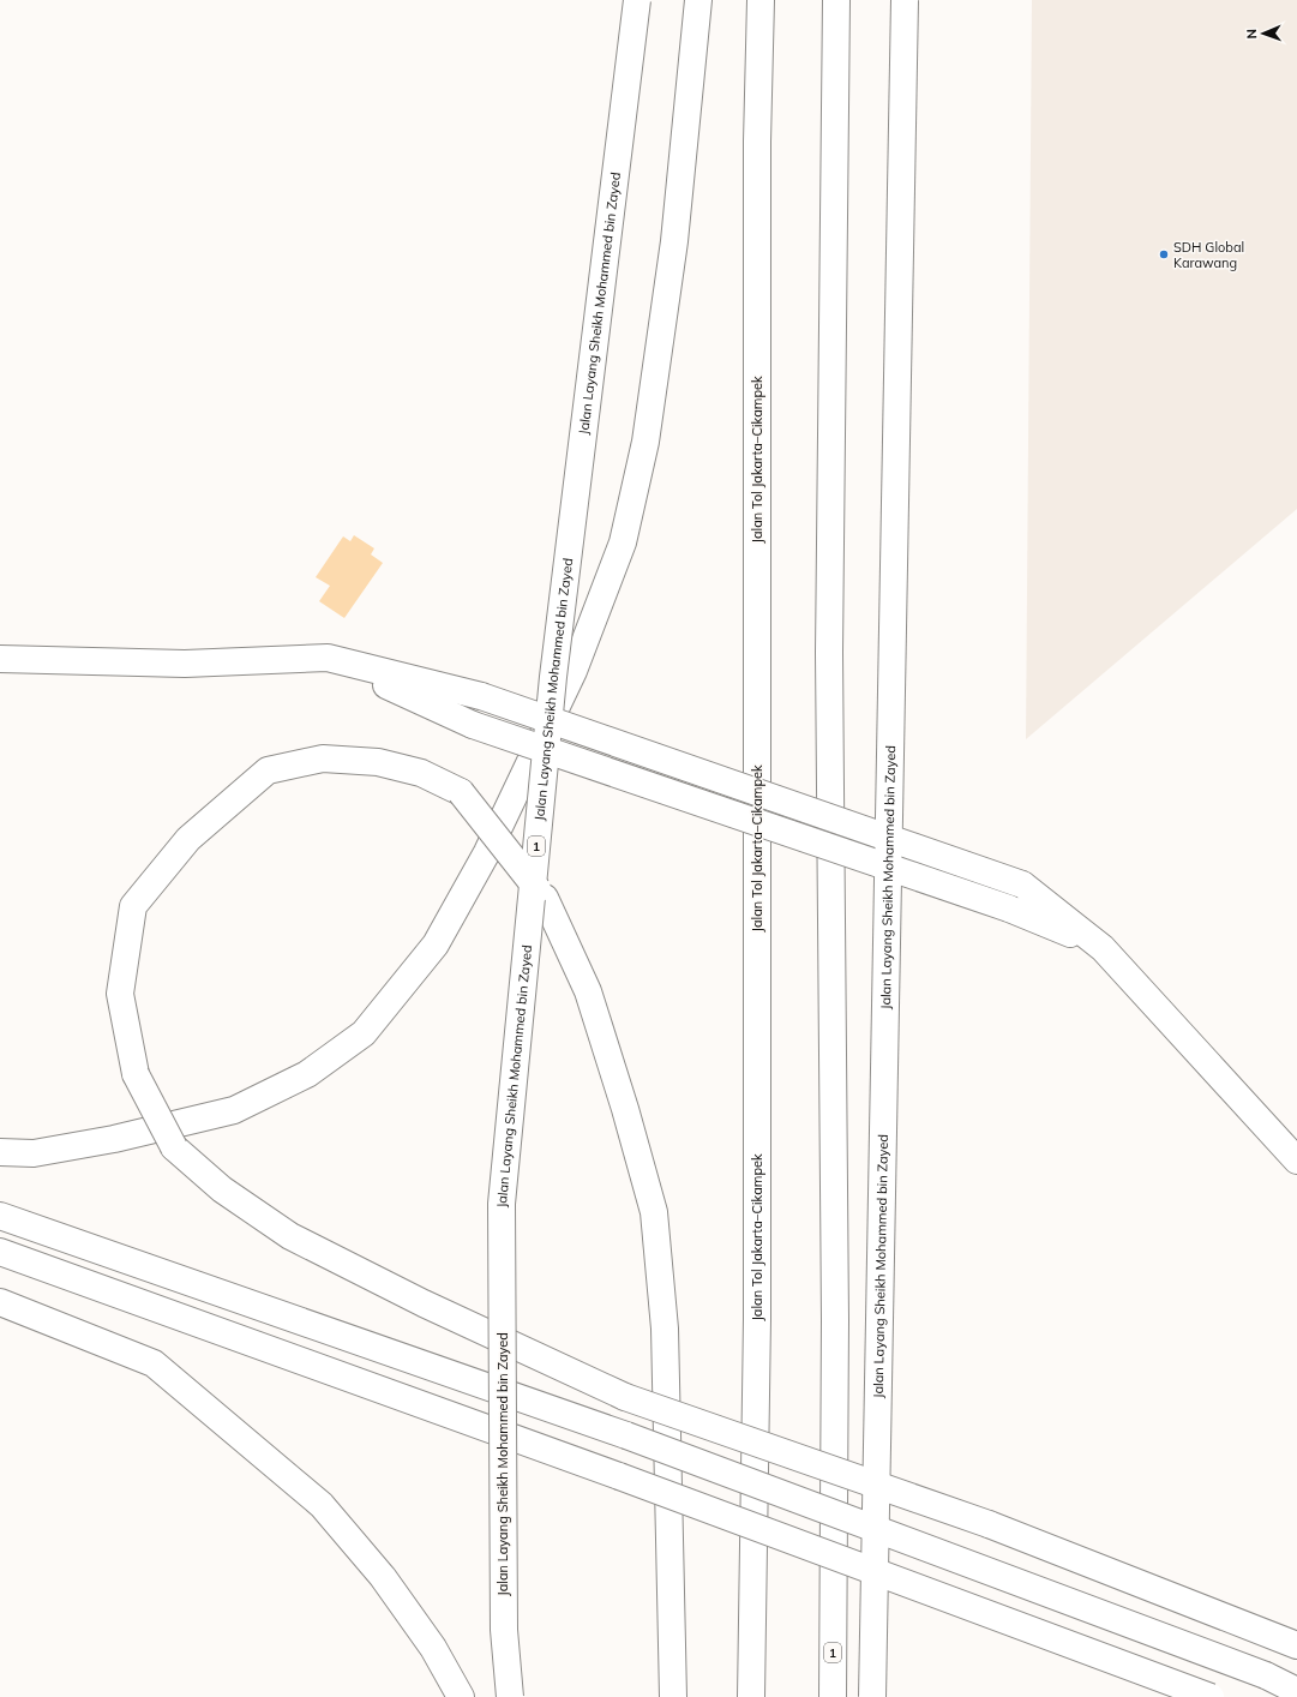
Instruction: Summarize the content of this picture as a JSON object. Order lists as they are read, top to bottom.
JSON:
{
  "streets": {
    "main road": ["Jalan Layang Sheikh Mohammed bin Zayed", "Jalan Tol Jakarta–Cikampek", "1"]
  },
  "places": ["SDH Global Karawang"],
  "north": "left"
}
